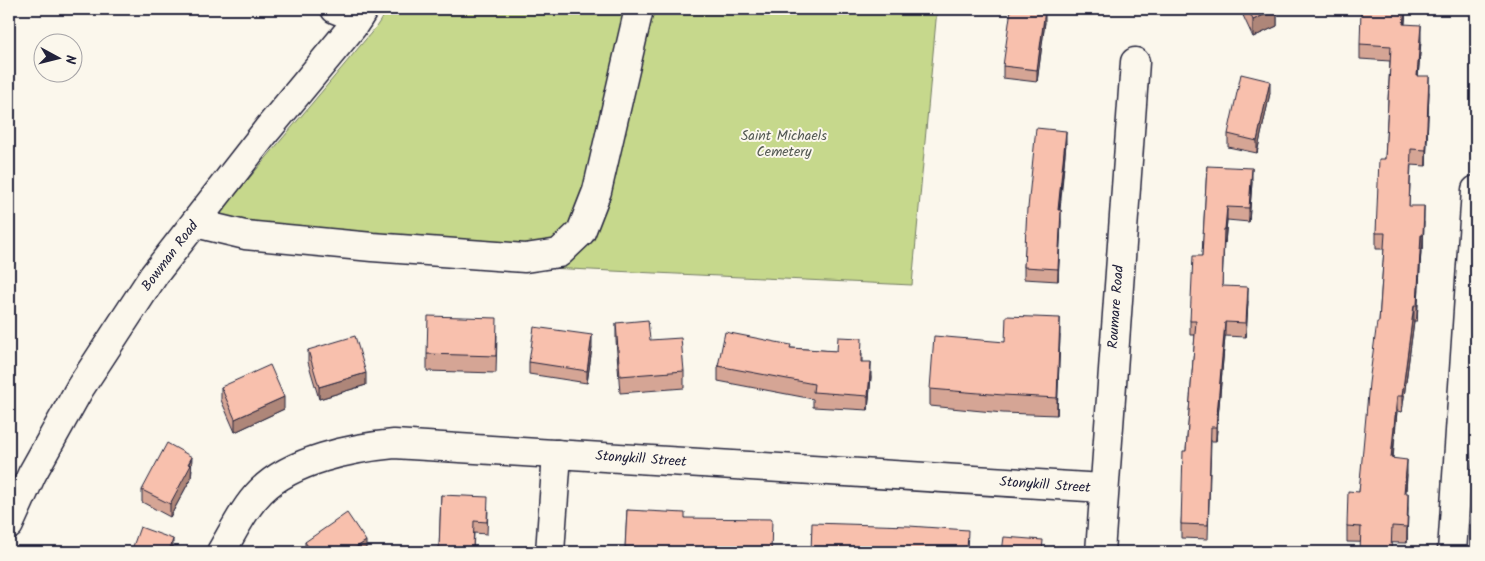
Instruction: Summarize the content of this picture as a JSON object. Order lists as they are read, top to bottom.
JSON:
{
  "streets": {
    "street": ["Bowman Road", "Roumare Road", "Stonykill Street"]
  },
  "crossings": [
    ["Roumare Road", "Stonykill Street"]
  ],
  "parks": ["Saint Michaels Cemetery"],
  "north": "right"
}
